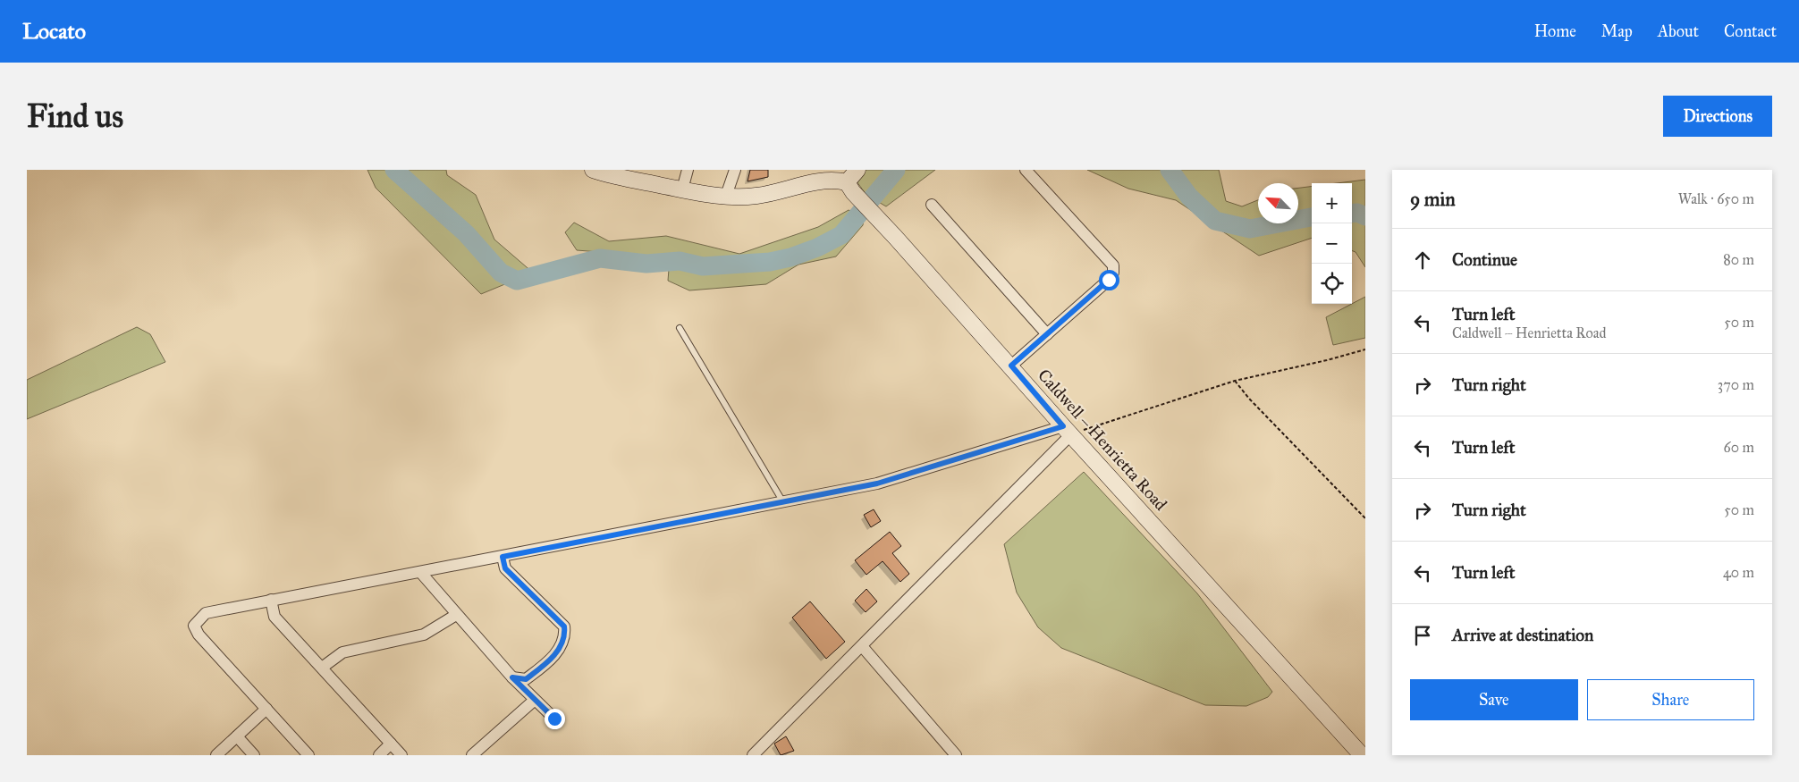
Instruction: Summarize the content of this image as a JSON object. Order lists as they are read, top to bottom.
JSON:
{
  "streets": {
    "main road": ["Caldwell – Henrietta Road"]
  },
  "north": "top left",
  "page": {
    "header": "Locato",
    "nav": [
      "Home",
      "Map",
      "About",
      "Contact"
    ],
    "buttons": [
      "Directions",
      ["Save", "Share"]
    ],
    "title": "Find us",
    "heading": ["9 min", "Walk · 650 m"],
    "map_buttons": ["+", "−"],
    "list": [
      ["Continue", "80 m"],
      ["Turn left", "Caldwell – Henrietta Road", "50 m"],
      ["Turn right", "370 m"],
      ["Turn left", "60 m"],
      ["Turn right", "50 m"],
      ["Turn left", "40 m"],
      "Arrive at destination"
    ]
  }
}
